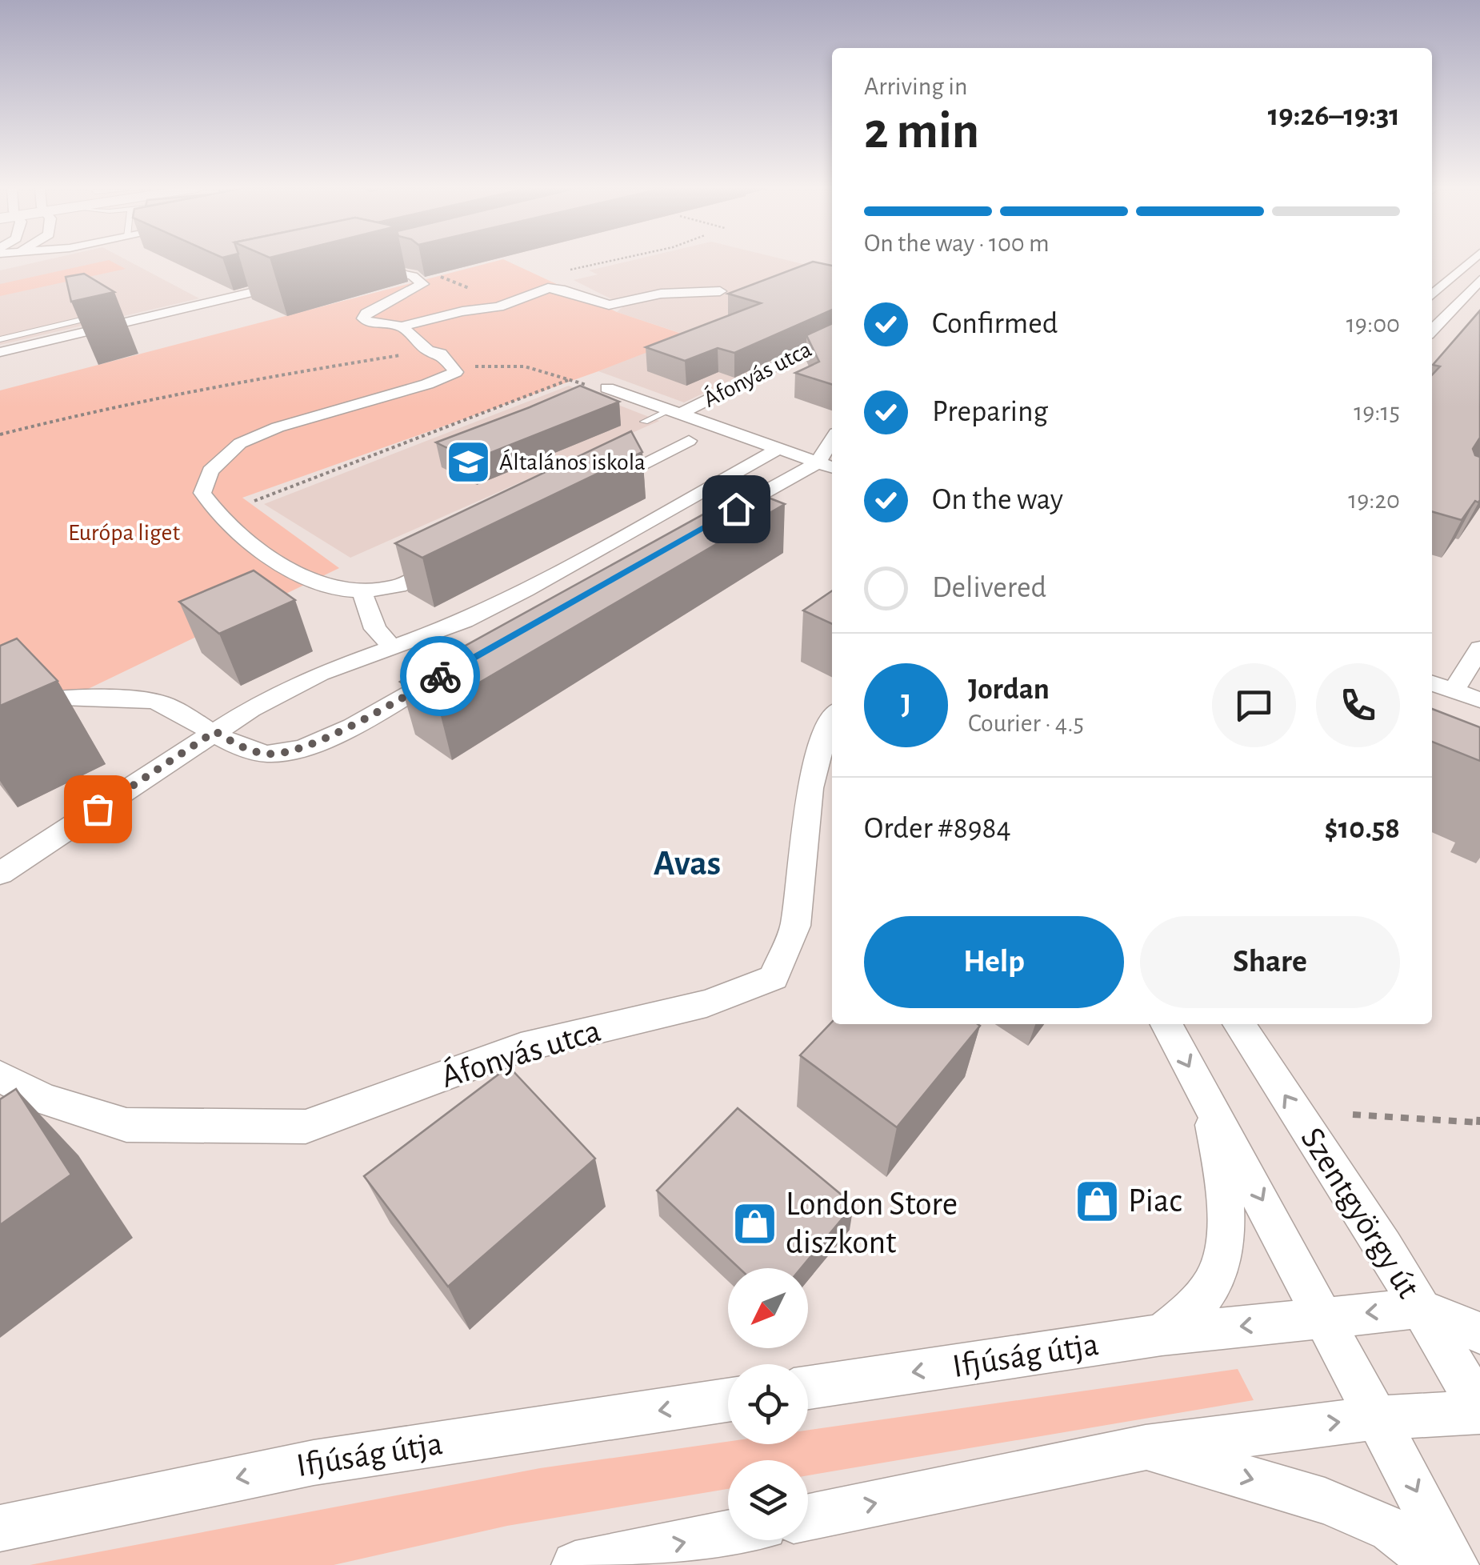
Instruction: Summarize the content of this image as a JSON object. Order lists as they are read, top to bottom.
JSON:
{
  "streets": {
    "street": ["Áfonyás utca", "Szentgyörgy út", "Ifjúság útja"]
  },
  "crossings": [
    ["Szentgyörgy út", "Ifjúság útja"]
  ],
  "districts": ["Avas"],
  "parks": ["Európa liget"],
  "places": {
    "school or university": ["Általános iskola"],
    "shop": ["Piac", "London Store diszkont"]
  },
  "north": "bottom left",
  "page": {
    "heading": ["2 min", "Arriving in", "19:26–19:31"],
    "panel": [
      "Jordan",
      "Courier · 4.5",
      "Order #8984",
      "$10.58"
    ],
    "bar": "On the way · 100 m",
    "list": [
      ["Confirmed", "19:00"],
      ["Preparing", "19:15"],
      ["On the way", "19:20"],
      "Delivered"
    ],
    "round": "J",
    "buttons": ["Help", "Share"]
  }
}
